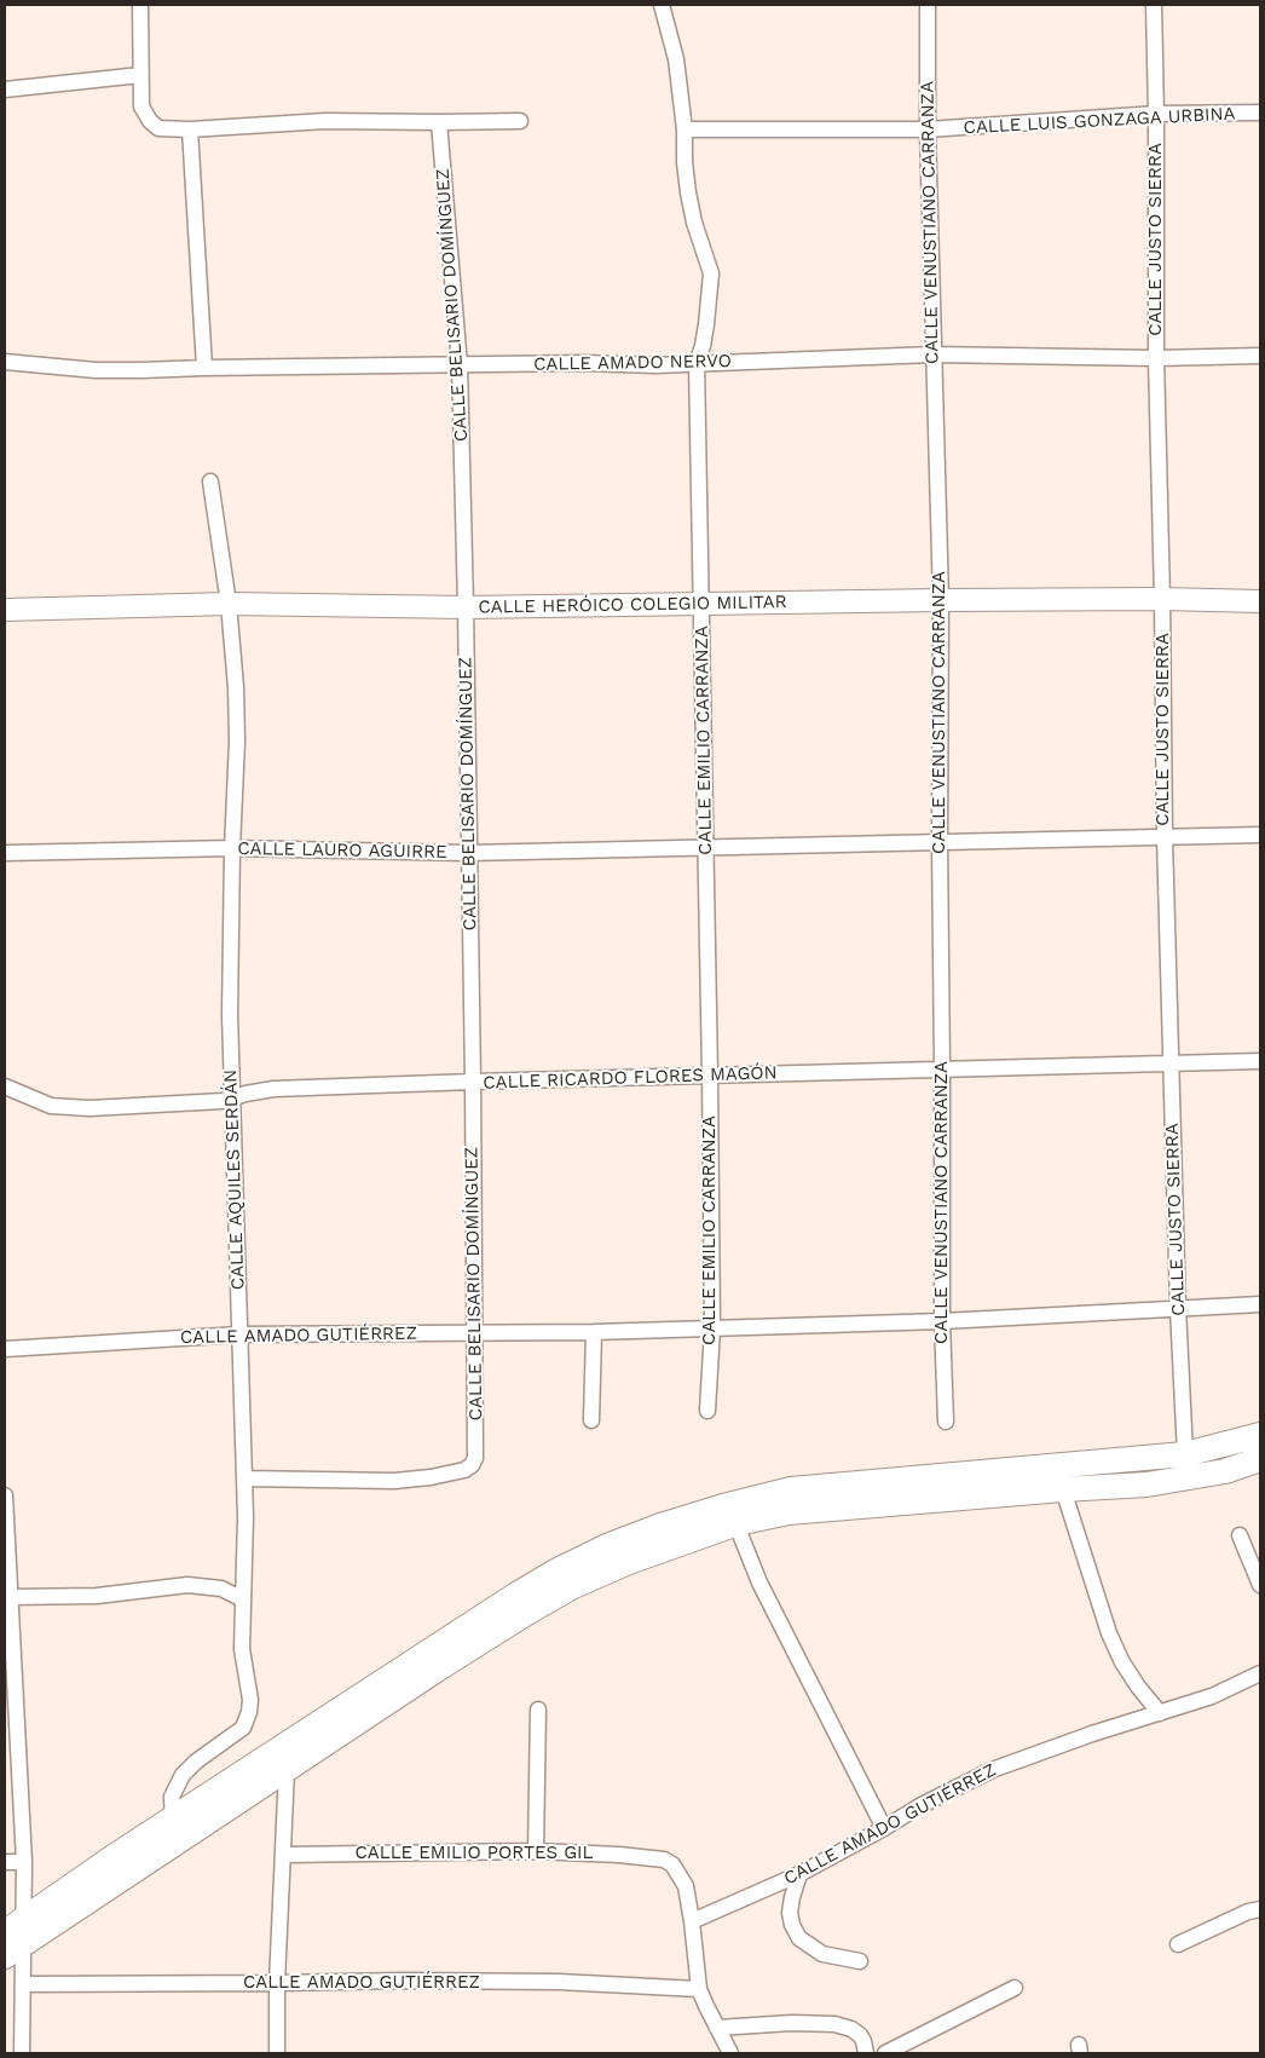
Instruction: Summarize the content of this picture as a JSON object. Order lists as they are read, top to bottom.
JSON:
{
  "streets": {
    "main road": ["CALLE HERÓICO COLEGIO MILITAR"],
    "street": [
      "CALLE LUIS GONZAGA URBINA",
      "CALLE VENUSTIANO CARRANZA",
      "CALLE JUSTO SIERRA",
      "CALLE BELISARIO DOMÍNGUEZ",
      "CALLE AMADO NERVO",
      "CALLE EMILIO CARRANZA",
      "CALLE LAURO AGUIRRE",
      "CALLE RICARDO FLORES MAGÓN",
      "CALLE AQUILES SERDÁN",
      "CALLE AMADO GUTIÉRREZ",
      "CALLE EMILIO PORTES GIL"
    ]
  },
  "crossings": [
    ["CALLE LUIS GONZAGA URBINA", "CALLE VENUSTIANO CARRANZA"],
    ["CALLE LUIS GONZAGA URBINA", "CALLE JUSTO SIERRA"],
    ["CALLE LUIS GONZAGA URBINA", "CALLE EMILIO CARRANZA"],
    ["CALLE VENUSTIANO CARRANZA", "CALLE AMADO NERVO"],
    ["CALLE VENUSTIANO CARRANZA", "CALLE HERÓICO COLEGIO MILITAR"],
    ["CALLE VENUSTIANO CARRANZA", "CALLE LAURO AGUIRRE"],
    ["CALLE VENUSTIANO CARRANZA", "CALLE RICARDO FLORES MAGÓN"],
    ["CALLE VENUSTIANO CARRANZA", "CALLE AMADO GUTIÉRREZ"],
    ["CALLE JUSTO SIERRA", "CALLE AMADO NERVO"],
    ["CALLE JUSTO SIERRA", "CALLE HERÓICO COLEGIO MILITAR"],
    ["CALLE JUSTO SIERRA", "CALLE LAURO AGUIRRE"],
    ["CALLE JUSTO SIERRA", "CALLE RICARDO FLORES MAGÓN"],
    ["CALLE JUSTO SIERRA", "CALLE AMADO GUTIÉRREZ"],
    ["CALLE BELISARIO DOMÍNGUEZ", "CALLE AMADO NERVO"],
    ["CALLE BELISARIO DOMÍNGUEZ", "CALLE HERÓICO COLEGIO MILITAR"],
    ["CALLE BELISARIO DOMÍNGUEZ", "CALLE LAURO AGUIRRE"],
    ["CALLE BELISARIO DOMÍNGUEZ", "CALLE RICARDO FLORES MAGÓN"],
    ["CALLE BELISARIO DOMÍNGUEZ", "CALLE AQUILES SERDÁN"],
    ["CALLE BELISARIO DOMÍNGUEZ", "CALLE AMADO GUTIÉRREZ"],
    ["CALLE AMADO NERVO", "CALLE EMILIO CARRANZA"],
    ["CALLE HERÓICO COLEGIO MILITAR", "CALLE EMILIO CARRANZA"],
    ["CALLE HERÓICO COLEGIO MILITAR", "CALLE AQUILES SERDÁN"],
    ["CALLE EMILIO CARRANZA", "CALLE LAURO AGUIRRE"],
    ["CALLE EMILIO CARRANZA", "CALLE RICARDO FLORES MAGÓN"],
    ["CALLE EMILIO CARRANZA", "CALLE AMADO GUTIÉRREZ"],
    ["CALLE LAURO AGUIRRE", "CALLE AQUILES SERDÁN"],
    ["CALLE RICARDO FLORES MAGÓN", "CALLE AQUILES SERDÁN"],
    ["CALLE AQUILES SERDÁN", "CALLE AMADO GUTIÉRREZ"],
    ["CALLE AMADO GUTIÉRREZ", "CALLE EMILIO PORTES GIL"]
  ]
}
